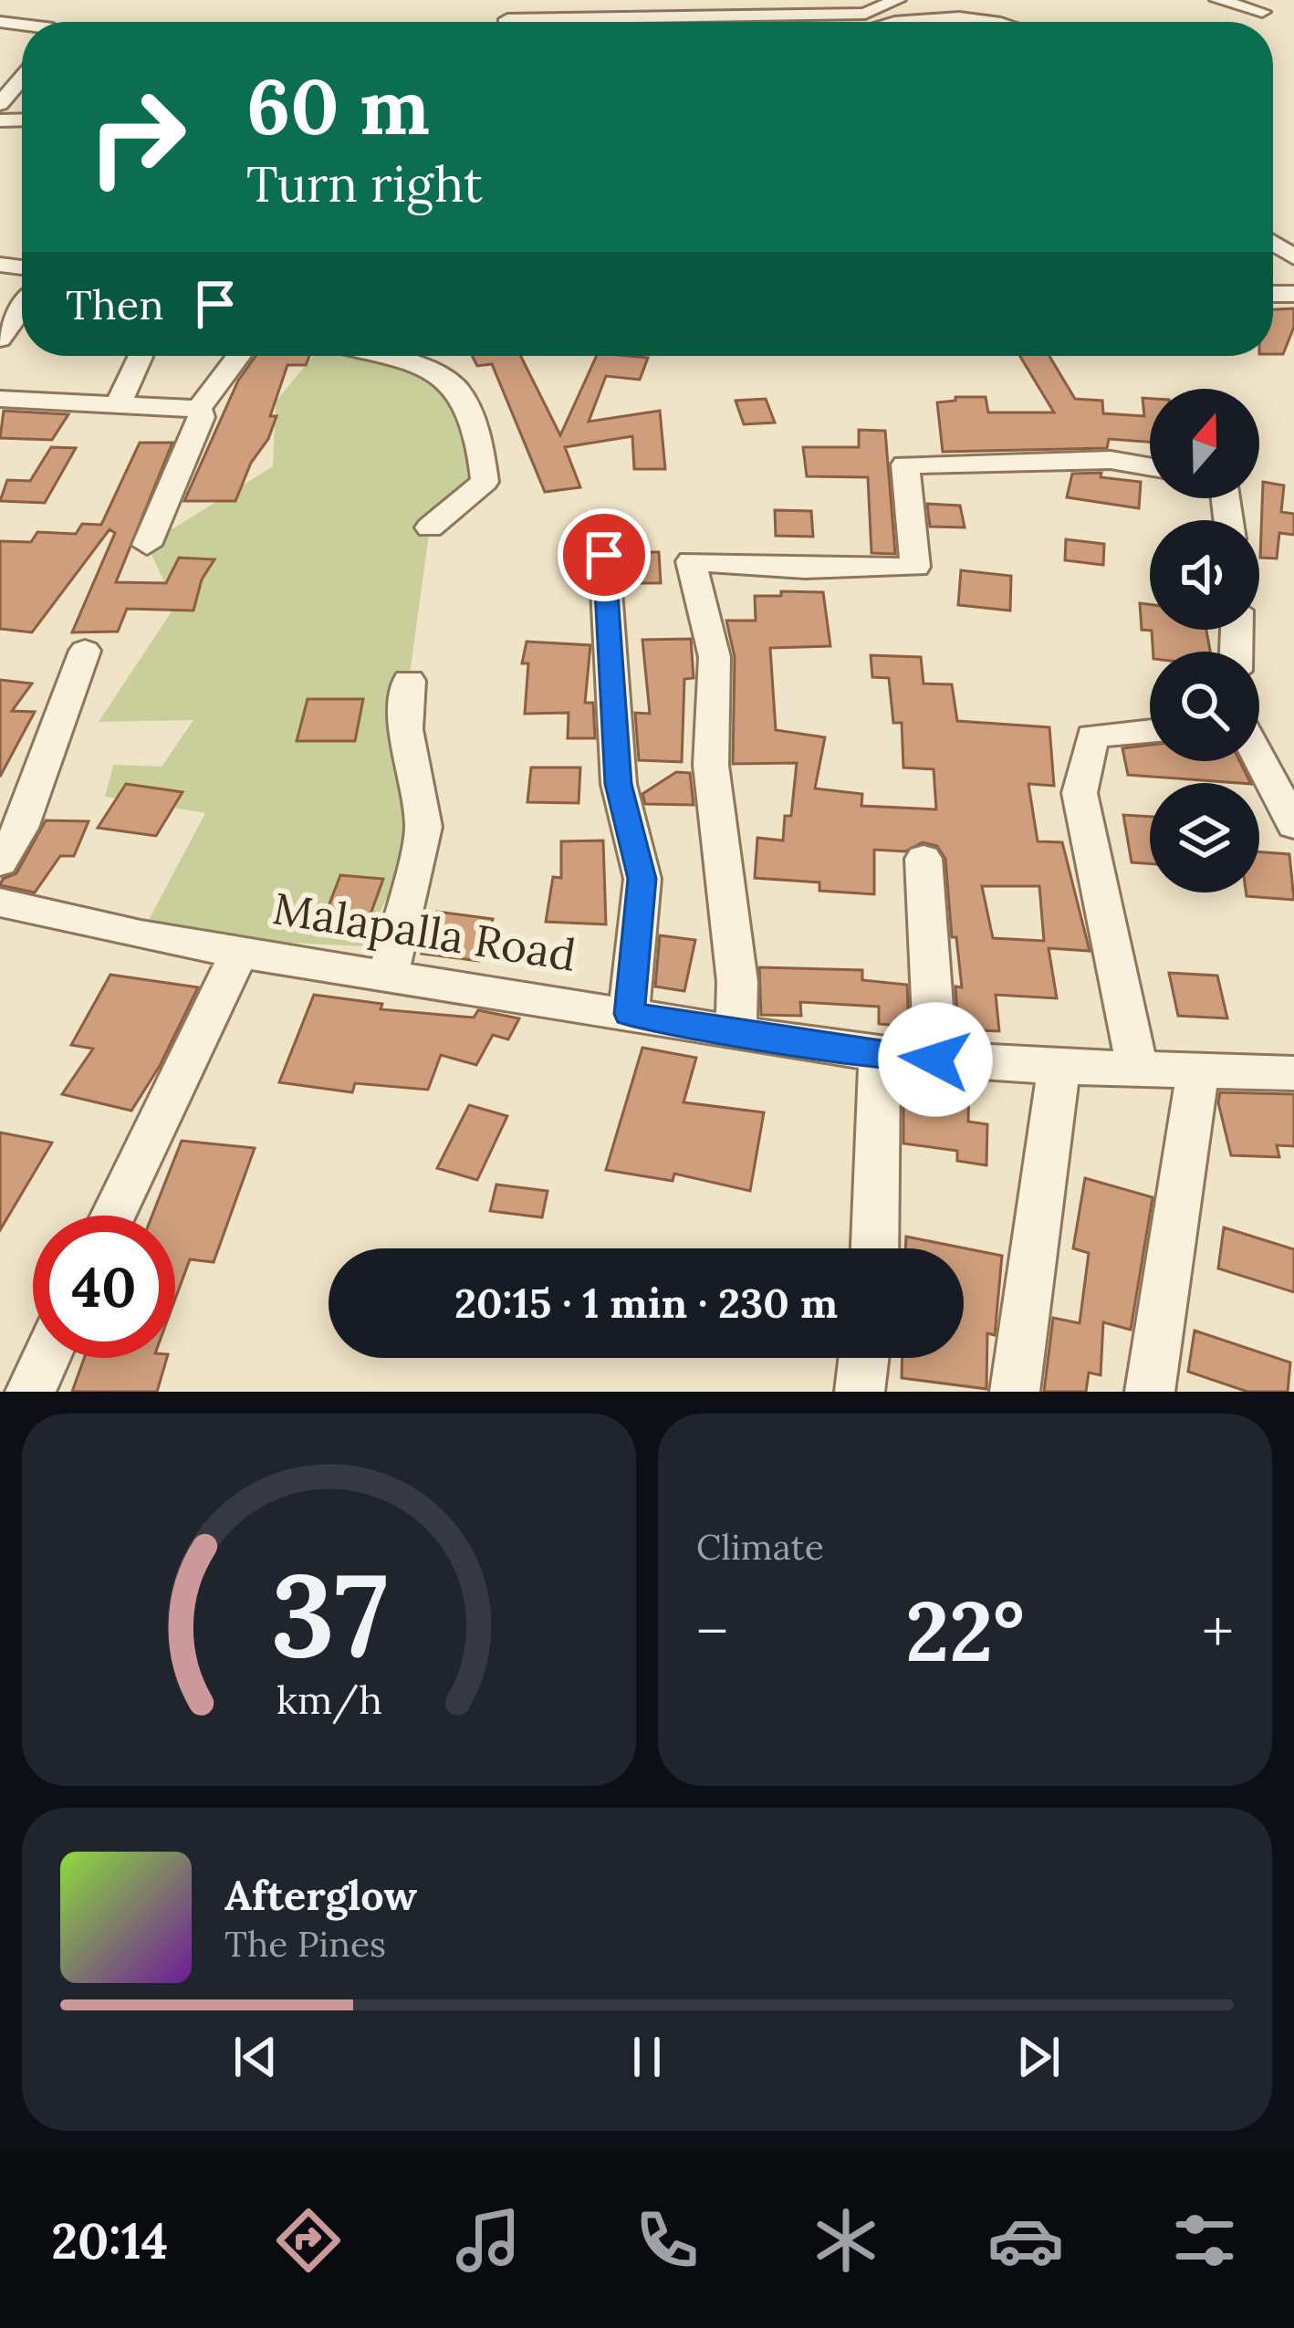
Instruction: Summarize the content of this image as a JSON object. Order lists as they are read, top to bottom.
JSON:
{
  "streets": {
    "street": ["Malapalla Road"]
  },
  "north": "top",
  "page": {
    "turn": ["60 m", "Turn right"],
    "then": "Then",
    "limit": "40",
    "trip": "20:15 · 1 min · 230 m",
    "tile": "Climate",
    "heat": ["−", "22°", "+"],
    "song": ["Afterglow", "The Pines"],
    "tabs": "20:14",
    "gauge": ["37", "km/h"]
  }
}
